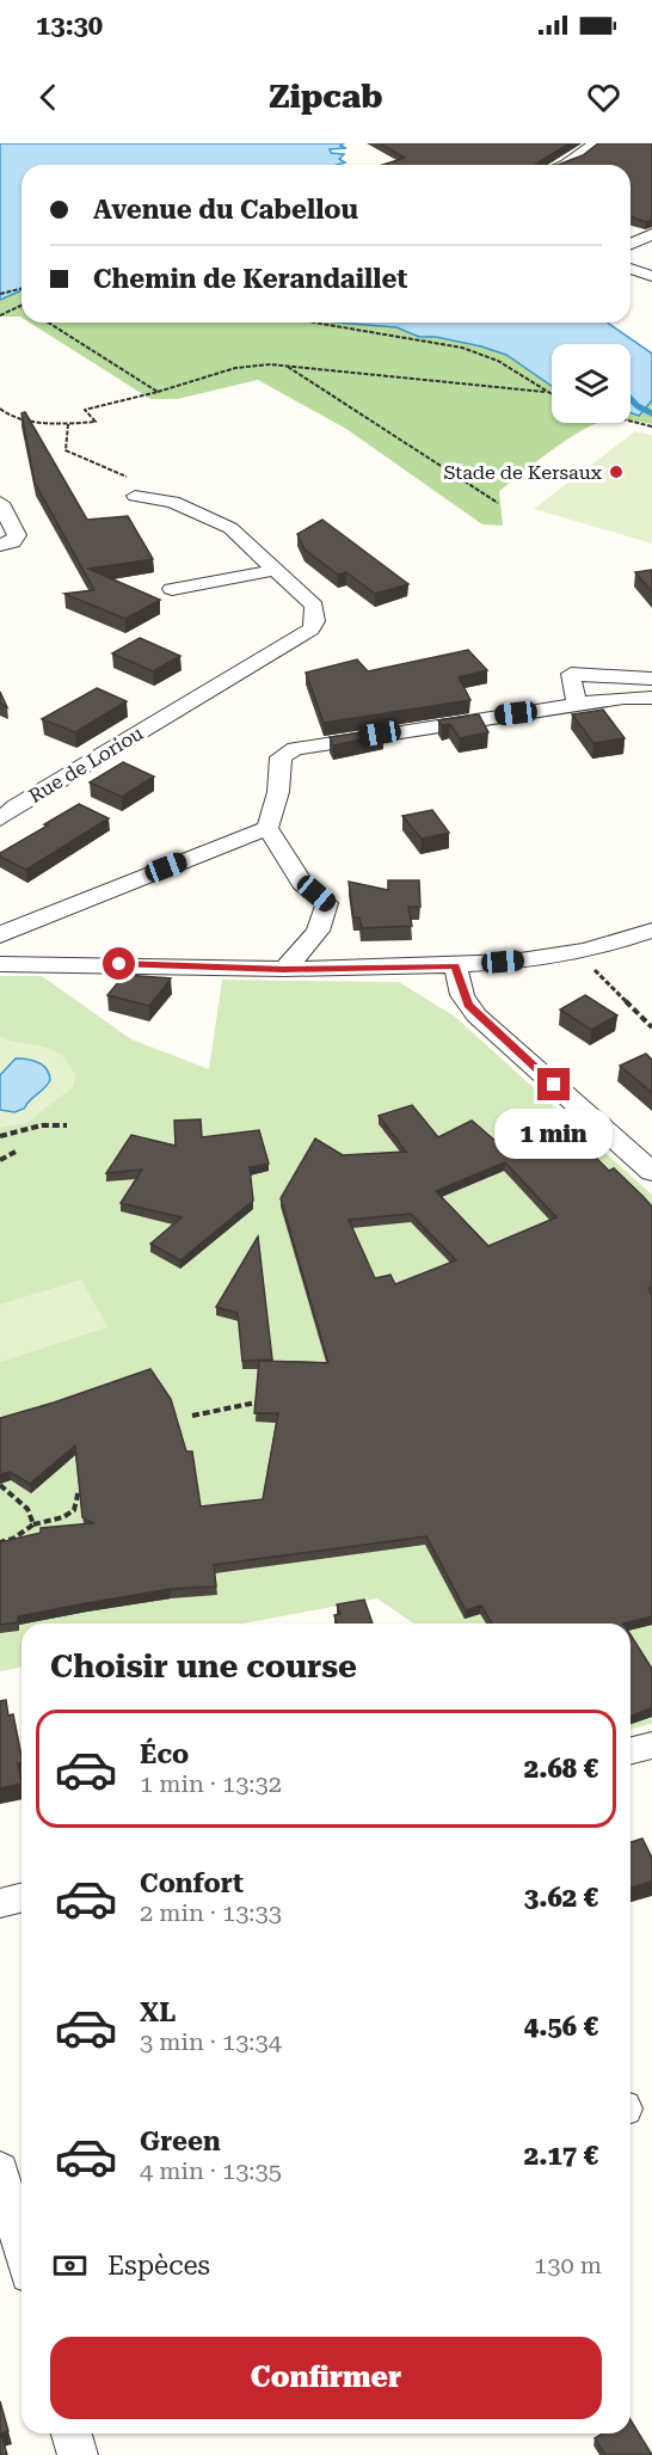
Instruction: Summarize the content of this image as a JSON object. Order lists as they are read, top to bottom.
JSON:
{
  "streets": {
    "street": ["Rue de Loriou"]
  },
  "places": ["Stade de Kersaux"],
  "page": {
    "status": "13:30",
    "header": "Zipcab",
    "banner": ["Avenue du Cabellou", "Chemin de Kerandaillet"],
    "bubble": "1 min",
    "heading": "Choisir une course",
    "list": [
      {
        "name": "Éco",
        "note": "1 min · 13:32",
        "value": "2.68 €"
      },
      {
        "name": "Confort",
        "note": "2 min · 13:33",
        "value": "3.62 €"
      },
      {
        "name": "XL",
        "note": "3 min · 13:34",
        "value": "4.56 €"
      },
      {
        "name": "Green",
        "note": "4 min · 13:35",
        "value": "2.17 €"
      }
    ],
    "pay": ["Espèces", "130 m"],
    "buttons": "Confirmer"
  }
}
